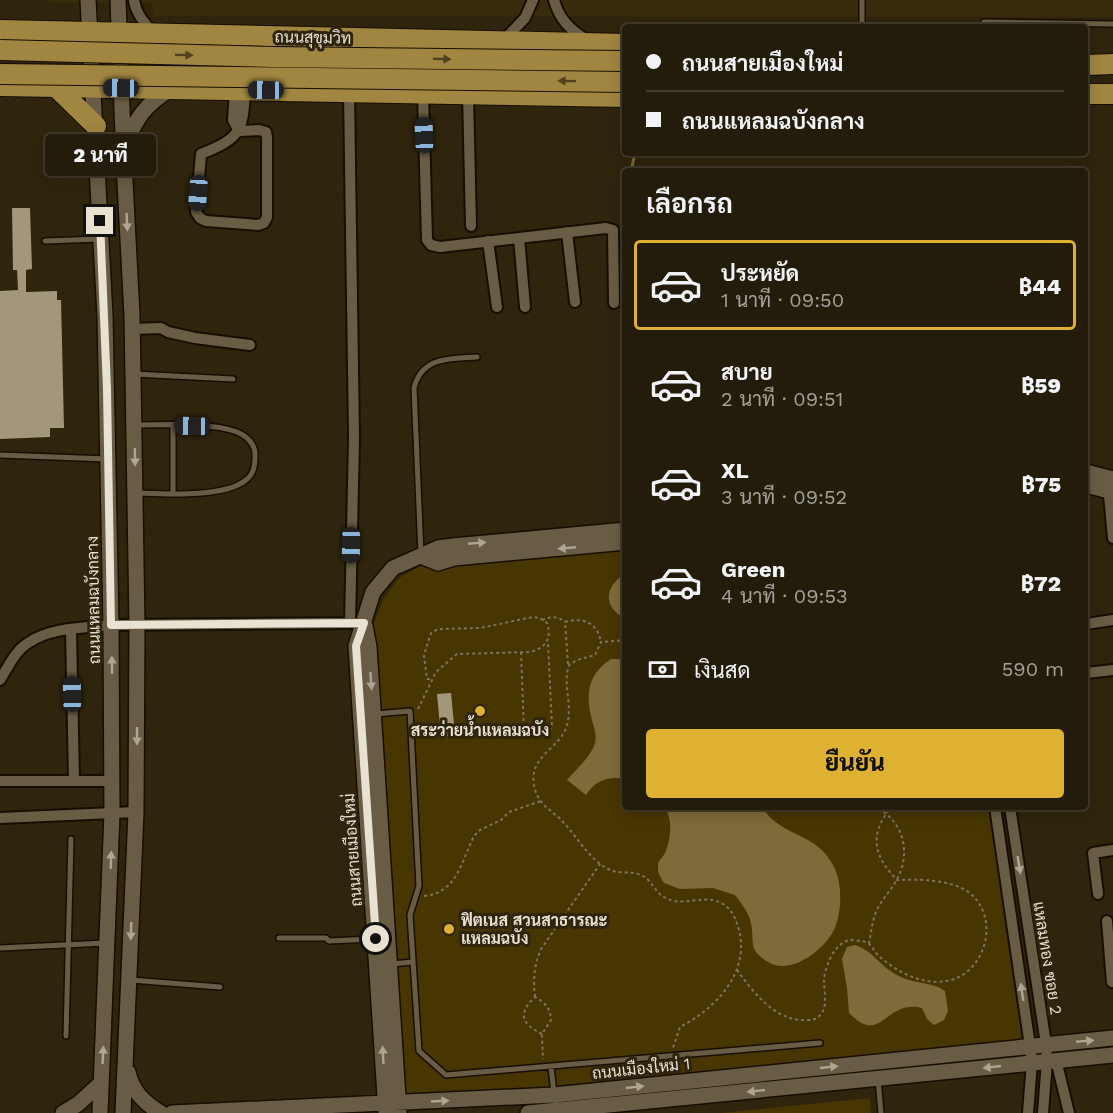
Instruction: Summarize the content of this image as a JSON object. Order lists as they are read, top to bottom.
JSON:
{
  "streets": {
    "highway": ["ถนนสุขุมวิท"],
    "street": [
      "ถนนแหลมฉบังกลาง",
      "ถนนสายเมืองใหม่",
      "แหลมทอง ซอย 2",
      "ถนนเมืองใหม่ 1"
    ]
  },
  "crossings": [
    ["ถนนสุขุมวิท", "ถนนแหลมฉบังกลาง"],
    ["ถนนสายเมืองใหม่", "ถนนเมืองใหม่ 1"],
    ["แหลมทอง ซอย 2", "ถนนเมืองใหม่ 1"]
  ],
  "places": ["สระว่ายน้ำแหลมฉบัง", "ฟิตเนส สวนสาธารณะ แหลมฉบัง"],
  "page": {
    "banner": ["ถนนสายเมืองใหม่", "ถนนแหลมฉบังกลาง"],
    "bubble": "2 นาที",
    "heading": "เลือกรถ",
    "list": [
      {
        "name": "ประหยัด",
        "note": "1 นาที · 09:50",
        "value": "฿44"
      },
      {
        "name": "สบาย",
        "note": "2 นาที · 09:51",
        "value": "฿59"
      },
      {
        "name": "XL",
        "note": "3 นาที · 09:52",
        "value": "฿75"
      },
      {
        "name": "Green",
        "note": "4 นาที · 09:53",
        "value": "฿72"
      }
    ],
    "pay": ["เงินสด", "590 m"],
    "buttons": "ยืนยัน"
  }
}
